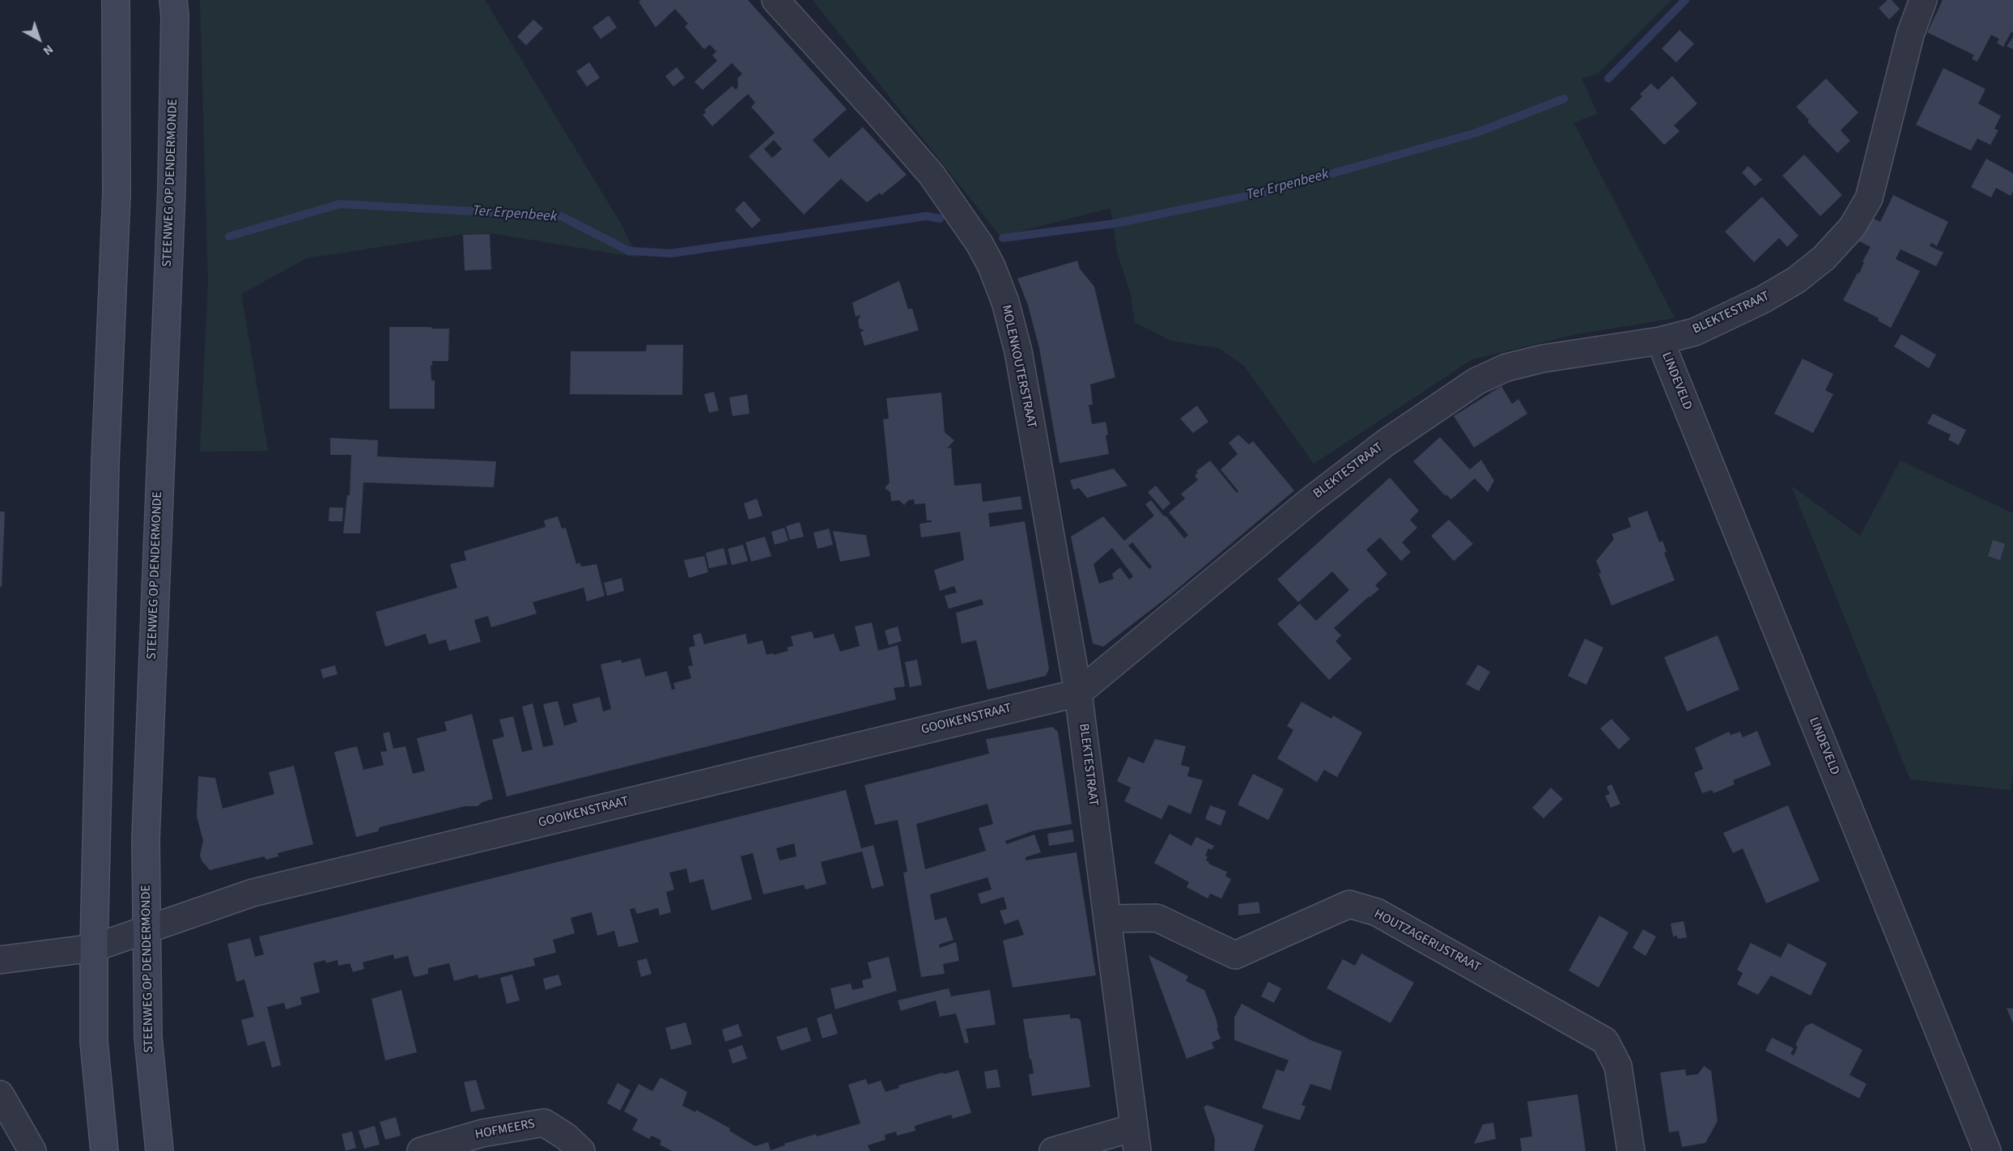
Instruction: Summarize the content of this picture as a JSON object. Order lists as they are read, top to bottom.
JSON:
{
  "streets": {
    "main road": ["STEENWEG OP DENDERMONDE"],
    "street": [
      "BLEKTESTRAAT",
      "MOLENKOUTERSTRAAT",
      "LINDEVELD",
      "GOOIKENSTRAAT",
      "HOUTZAGERIJSTRAAT",
      "HOFMEERS"
    ]
  },
  "crossings": [
    ["STEENWEG OP DENDERMONDE", "GOOIKENSTRAAT"],
    ["BLEKTESTRAAT", "MOLENKOUTERSTRAAT"],
    ["BLEKTESTRAAT", "LINDEVELD"],
    ["BLEKTESTRAAT", "GOOIKENSTRAAT"],
    ["BLEKTESTRAAT", "HOUTZAGERIJSTRAAT"],
    ["MOLENKOUTERSTRAAT", "GOOIKENSTRAAT"]
  ],
  "water": ["Ter Erpenbeek"],
  "north": "bottom right"
}
